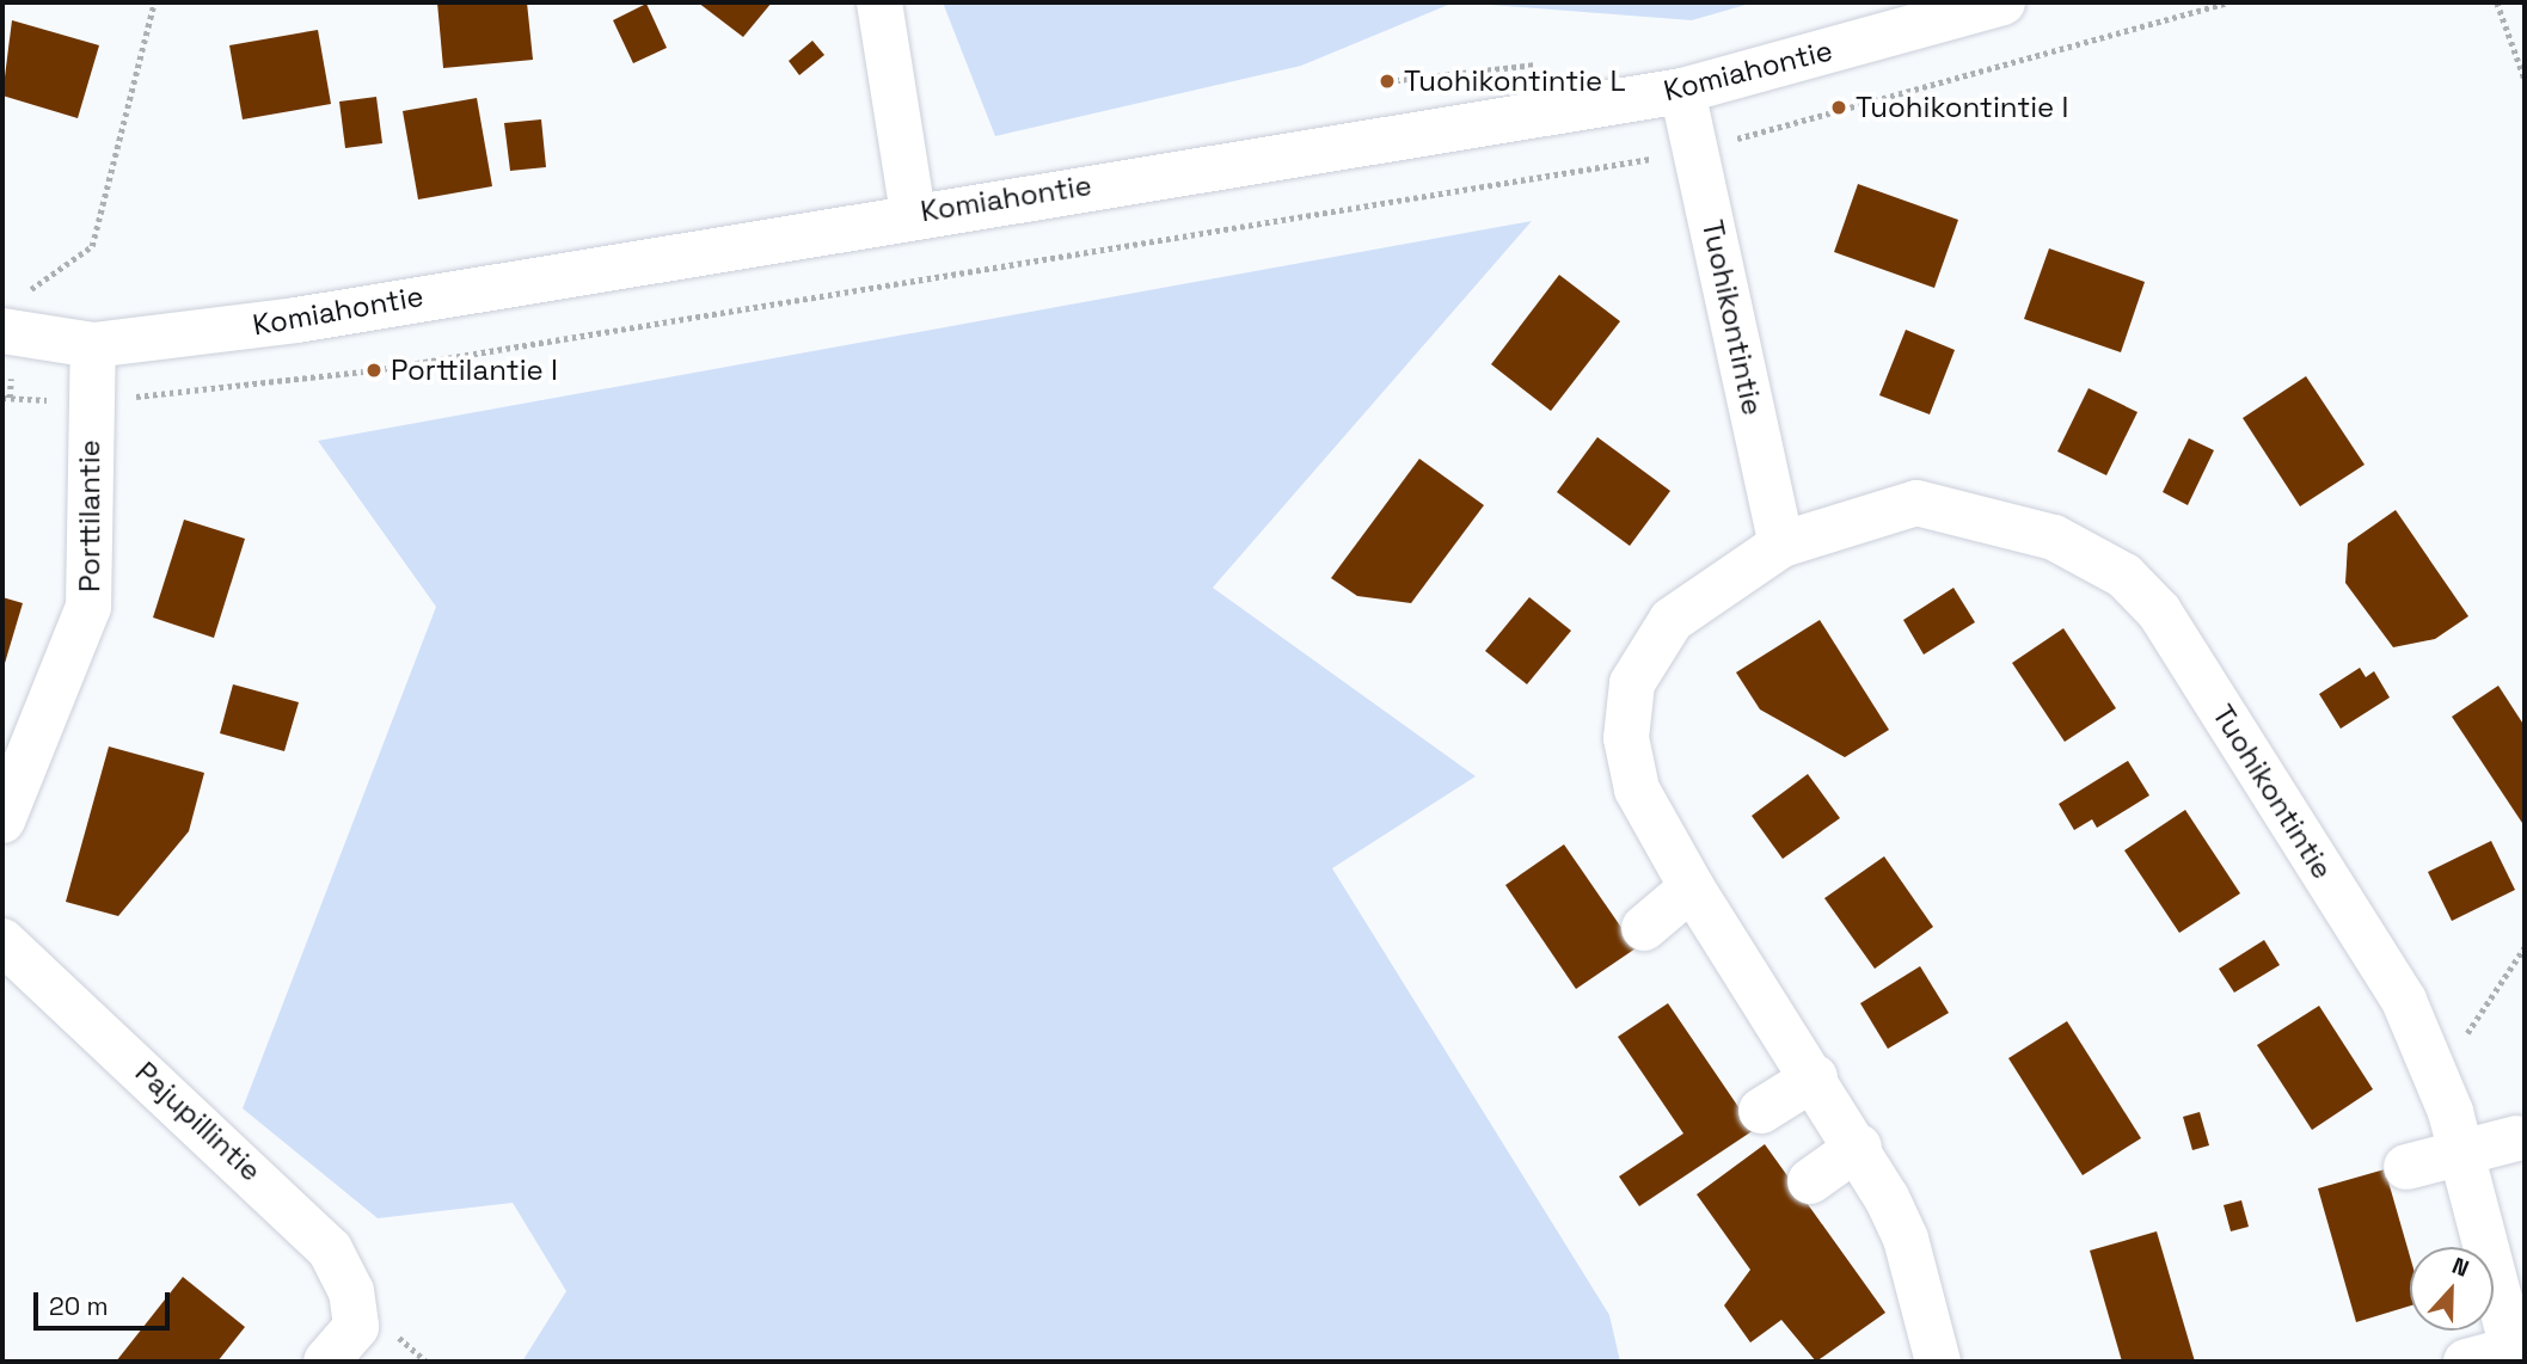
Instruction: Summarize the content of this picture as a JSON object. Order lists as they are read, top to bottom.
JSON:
{
  "streets": {
    "street": [
      "Komiahontie",
      "Tuohikontintie",
      "Porttilantie",
      "Pajupillintie"
    ]
  },
  "crossings": [
    ["Komiahontie", "Tuohikontintie"],
    ["Komiahontie", "Porttilantie"]
  ],
  "places": ["Tuohikontintie L", "Tuohikontintie I", "Porttilantie I"],
  "scale_bar": "20 m",
  "north": "top"
}
